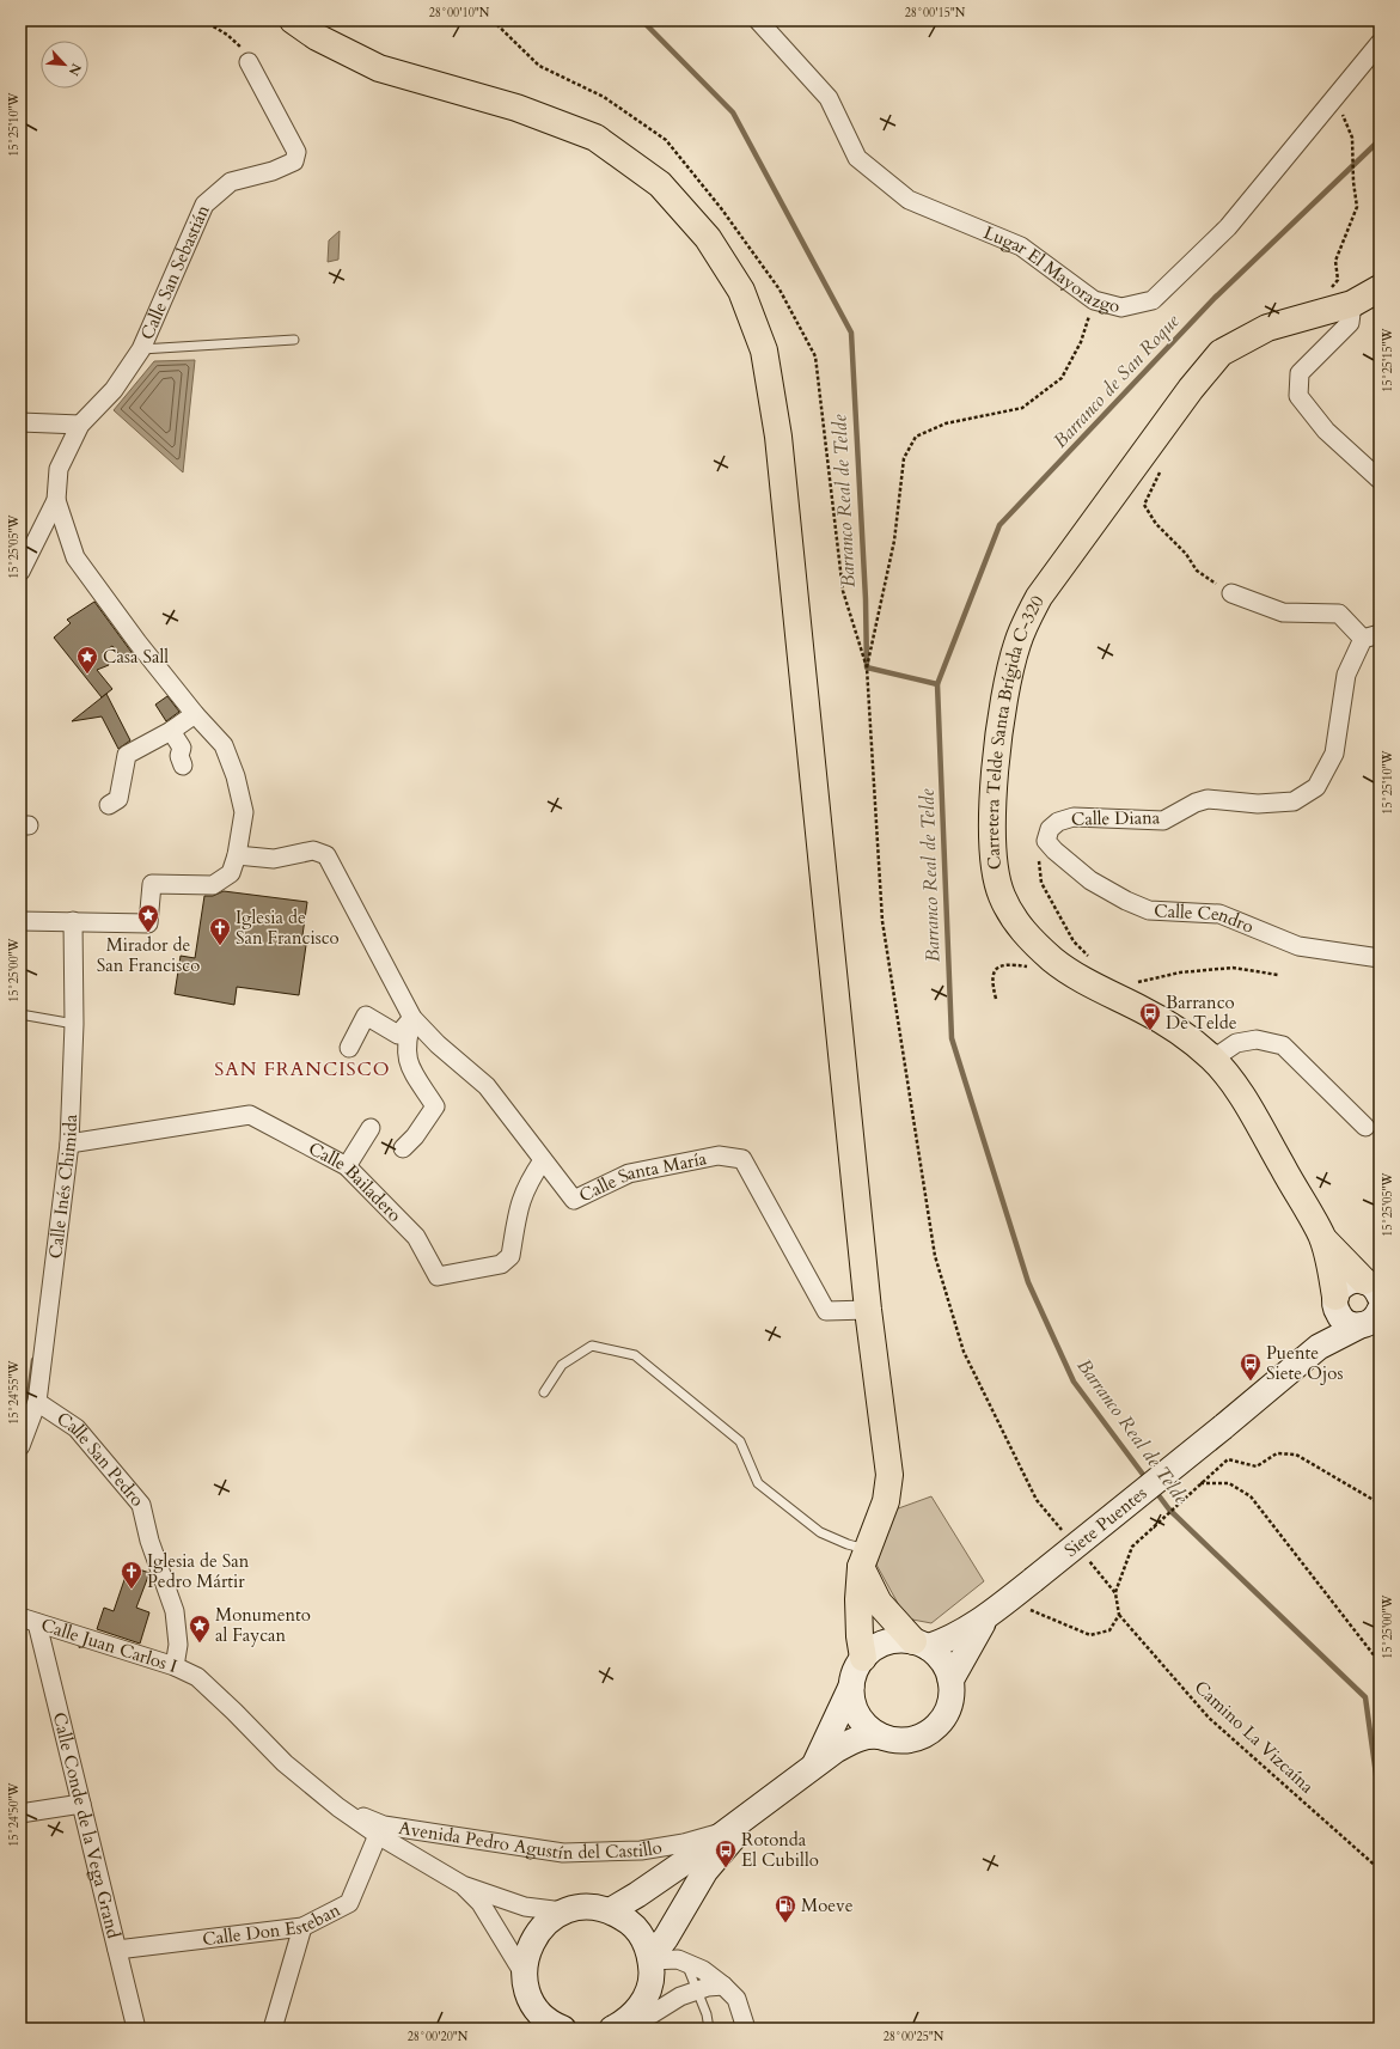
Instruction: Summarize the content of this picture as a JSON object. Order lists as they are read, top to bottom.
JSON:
{
  "streets": {
    "main road": ["Carretera Telde Santa Brígida C-320", "Siete Puentes"],
    "street": [
      "Lugar El Mayorazgo",
      "Calle San Sebastián",
      "Calle Diana",
      "Calle Cendro",
      "Calle Santa María",
      "Calle Bailadero",
      "Calle Inés Chimida",
      "Calle San Pedro",
      "Calle Juan Carlos I",
      "Calle Conde de la Vega Grand",
      "Avenida Pedro Agustín del Castillo",
      "Calle Don Esteban"
    ],
    "path": ["Camino La Vizcaína"]
  },
  "crossings": [
    ["Calle Diana", "Calle Cendro"],
    ["Calle Santa María", "Calle Bailadero"],
    ["Calle Bailadero", "Calle Inés Chimida"],
    ["Calle Inés Chimida", "Calle San Pedro"],
    ["Calle San Pedro", "Calle Juan Carlos I"],
    ["Calle Juan Carlos I", "Calle Conde de la Vega Grand"],
    ["Calle Juan Carlos I", "Avenida Pedro Agustín del Castillo"],
    ["Calle Conde de la Vega Grand", "Calle Don Esteban"],
    ["Avenida Pedro Agustín del Castillo", "Calle Don Esteban"]
  ],
  "districts": ["SAN FRANCISCO"],
  "water": ["Barranco de San Roque", "Barranco Real de Telde"],
  "places": {
    "place": ["Casa Sall", "Mirador de San Francisco", "Monumento al Faycan"],
    "church": ["Iglesia de San Francisco", "Iglesia de San Pedro Mártir"],
    "bus stop": ["Barranco De Telde", "Puente Siete Ojos", "Rotonda El Cubillo"],
    "fuel station": ["Moeve"]
  },
  "north": "bottom right",
  "coordinates": [
    "28°00'10\"N",
    "28°00'15\"N",
    "15°25'10\"W",
    "15°25'15\"W",
    "15°25'05\"W",
    "15°25'00\"W",
    "15°24'55\"W",
    "15°24'50\"W",
    "28°00'20\"N",
    "28°00'25\"N"
  ]
}
